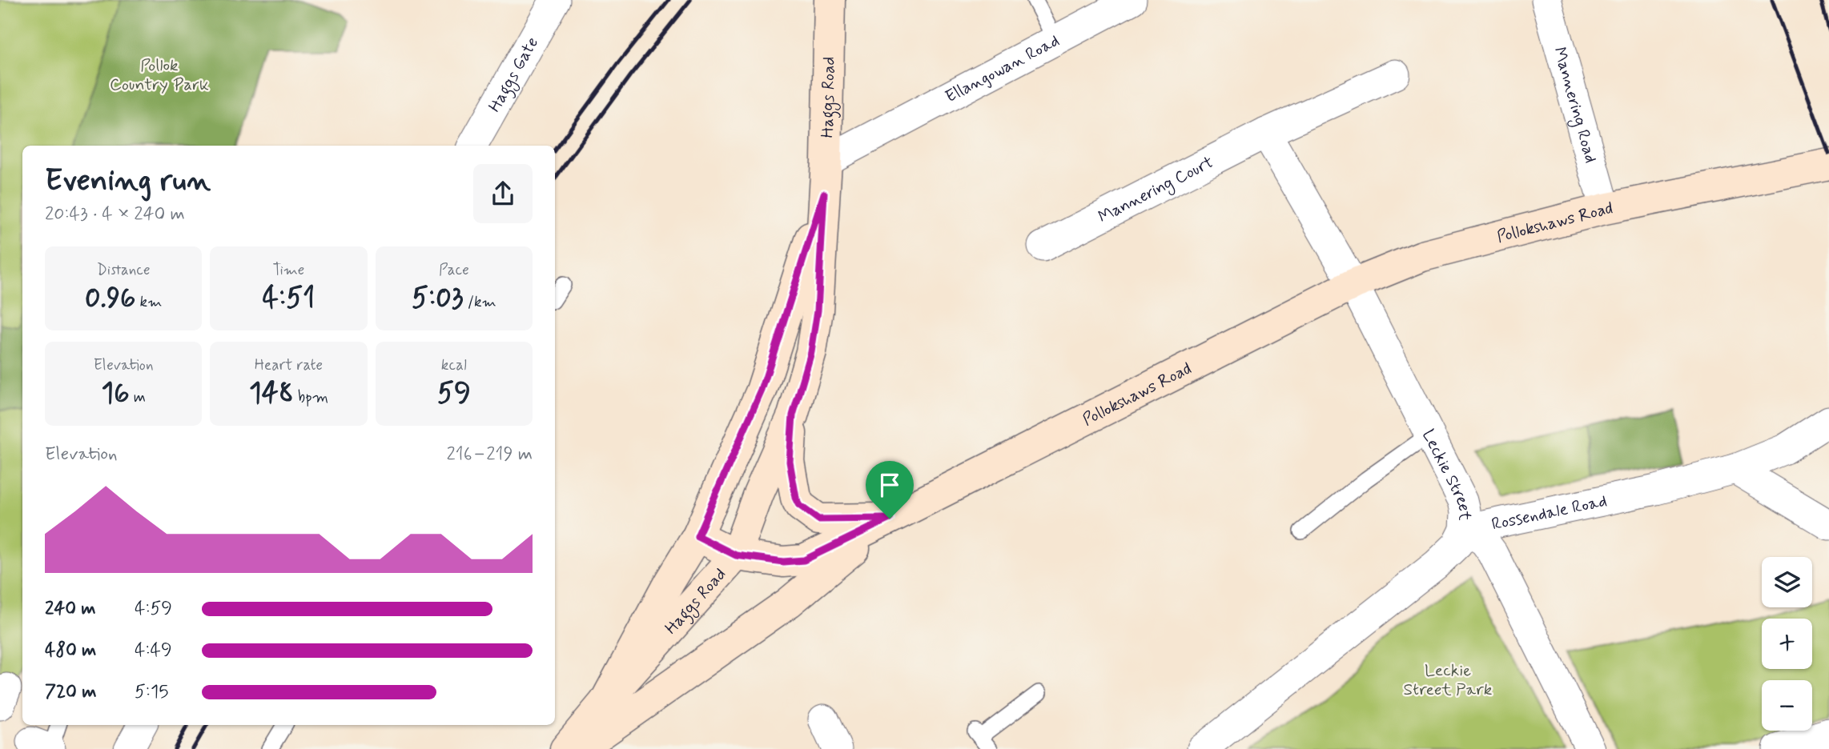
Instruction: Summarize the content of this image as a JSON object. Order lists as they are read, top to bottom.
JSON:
{
  "streets": {
    "street": [
      "Ellangowan Road",
      "Haggs Gate",
      "Haggs Road",
      "Mannering Road",
      "Mannering Court",
      "Pollokshaws Road",
      "Leckie Street",
      "Rossendale Road"
    ]
  },
  "crossings": [
    ["Ellangowan Road", "Haggs Road"],
    ["Haggs Road", "Pollokshaws Road"],
    ["Mannering Road", "Pollokshaws Road"],
    ["Pollokshaws Road", "Leckie Street"],
    ["Leckie Street", "Rossendale Road"]
  ],
  "parks": ["Pollok Country Park", "Leckie Street Park"],
  "page": {
    "heading": ["Evening run", "20:43 · 4 × 240 m"],
    "stats": [
      ["Distance", "0.96 km"],
      ["Time", "4:51"],
      ["Pace", "5:03 /km"],
      ["Elevation", "16 m"],
      ["Heart rate", "148 bpm"],
      ["kcal", "59"]
    ],
    "chart": ["Elevation", "216–219 m"],
    "map_buttons": ["+", "−"],
    "list": [
      {
        "name": "240 m",
        "note": "4:59"
      },
      {
        "name": "480 m",
        "note": "4:49"
      },
      {
        "name": "720 m",
        "note": "5:15"
      }
    ]
  }
}
